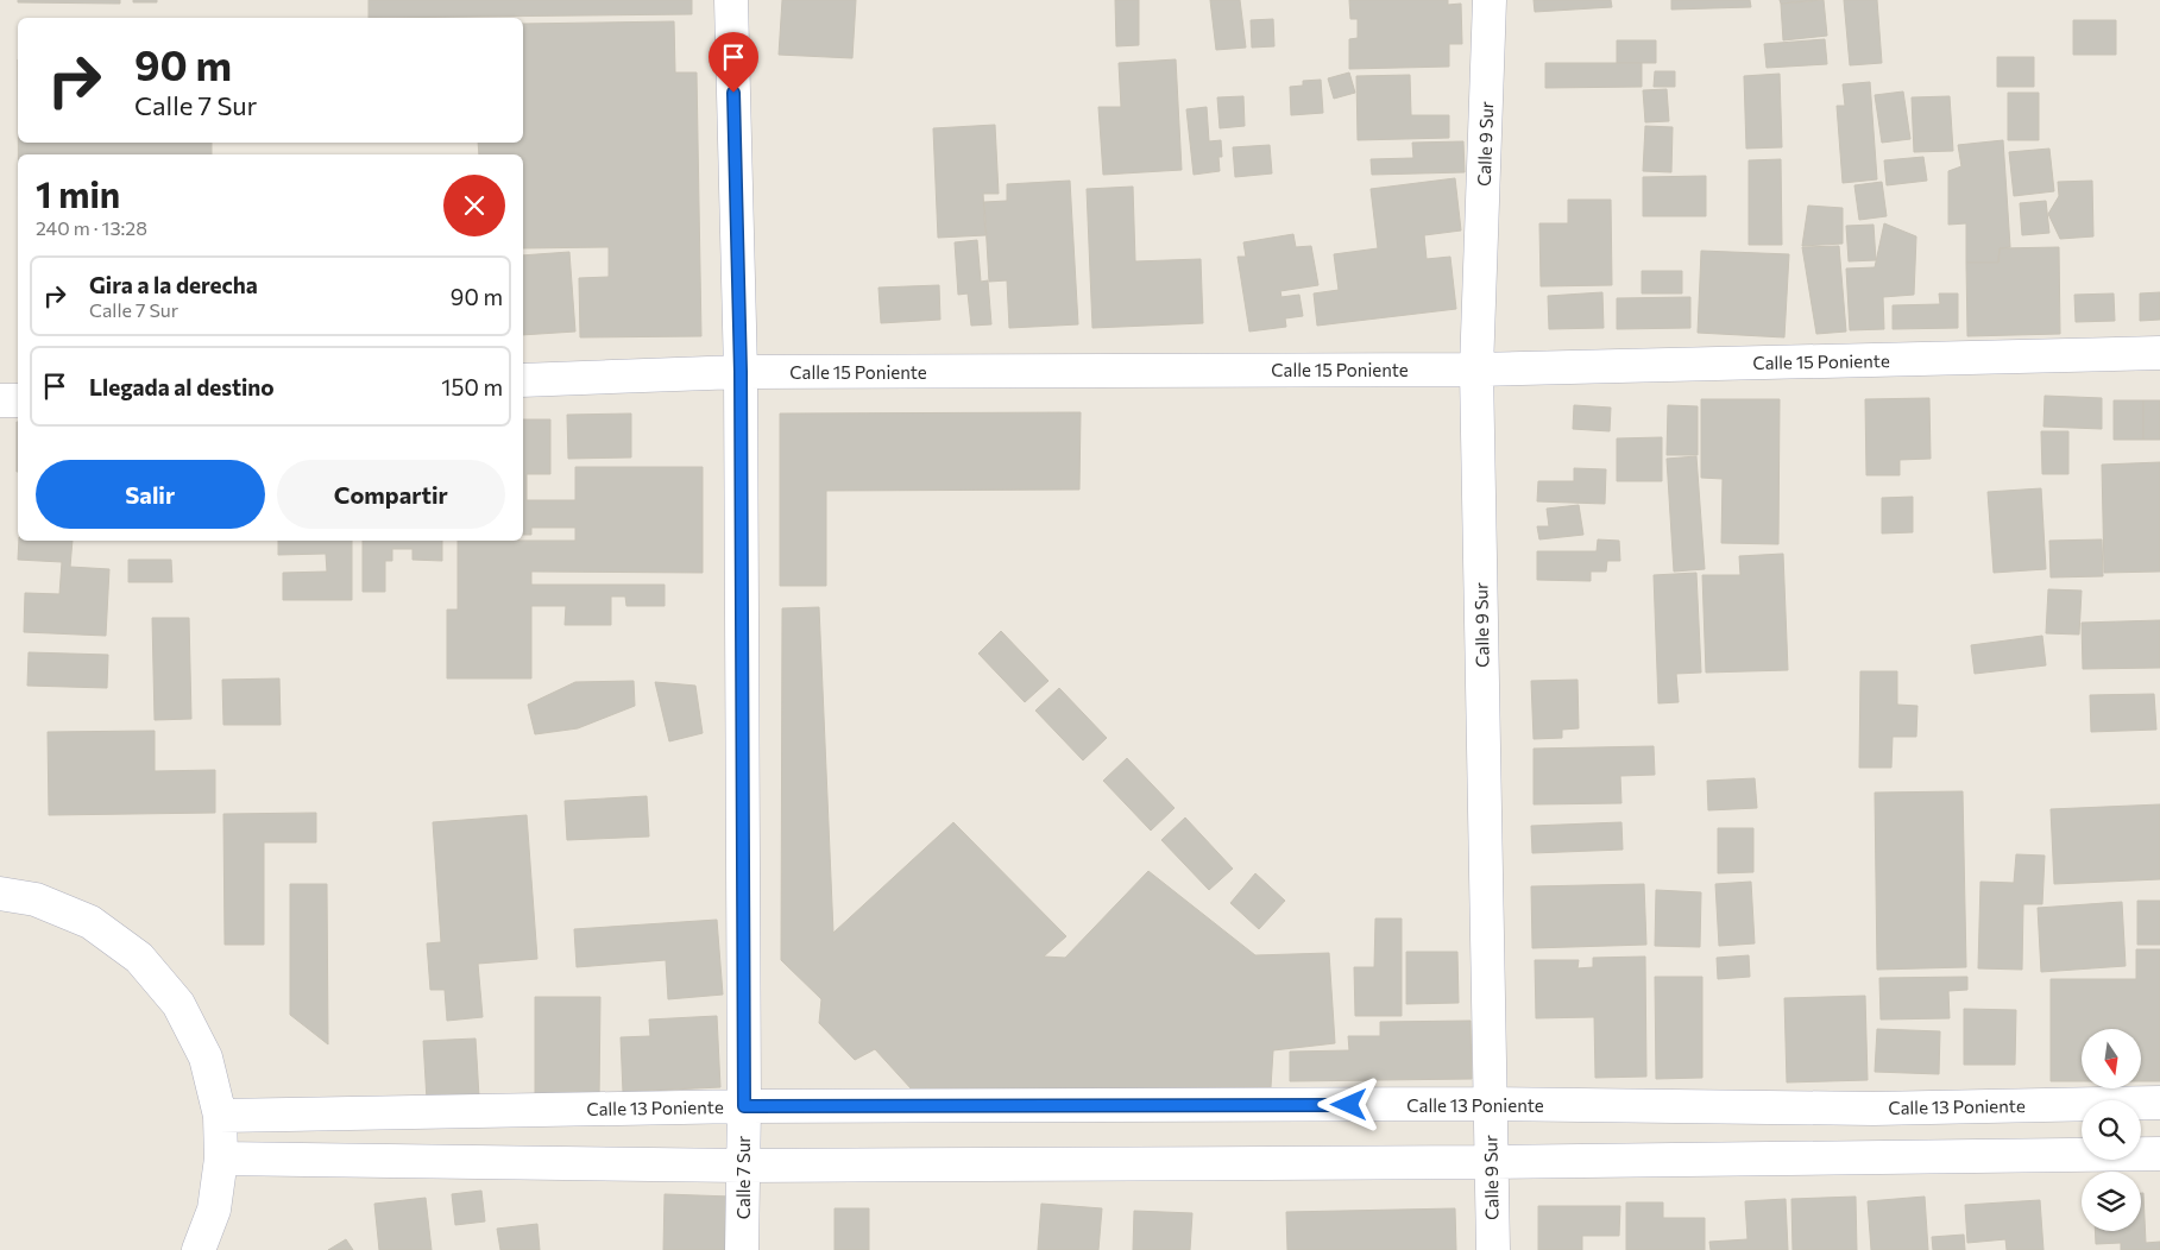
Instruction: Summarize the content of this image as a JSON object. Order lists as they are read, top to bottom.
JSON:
{
  "streets": {
    "street": [
      "Calle 9 Sur",
      "Calle 15 Poniente",
      "Calle 13 Poniente",
      "Calle 7 Sur"
    ]
  },
  "crossings": [
    ["Calle 9 Sur", "Calle 15 Poniente"],
    ["Calle 9 Sur", "Calle 13 Poniente"],
    ["Calle 15 Poniente", "Calle 7 Sur"],
    ["Calle 13 Poniente", "Calle 7 Sur"]
  ],
  "north": "bottom",
  "page": {
    "turn": ["90 m", "Calle 7 Sur"],
    "heading": ["1 min", "240 m · 13:28"],
    "list": [
      {
        "name": "Gira a la derecha",
        "note": "Calle 7 Sur",
        "value": "90 m"
      },
      {
        "name": "Llegada al destino",
        "value": "150 m"
      }
    ],
    "buttons": ["Salir", "Compartir"]
  }
}
